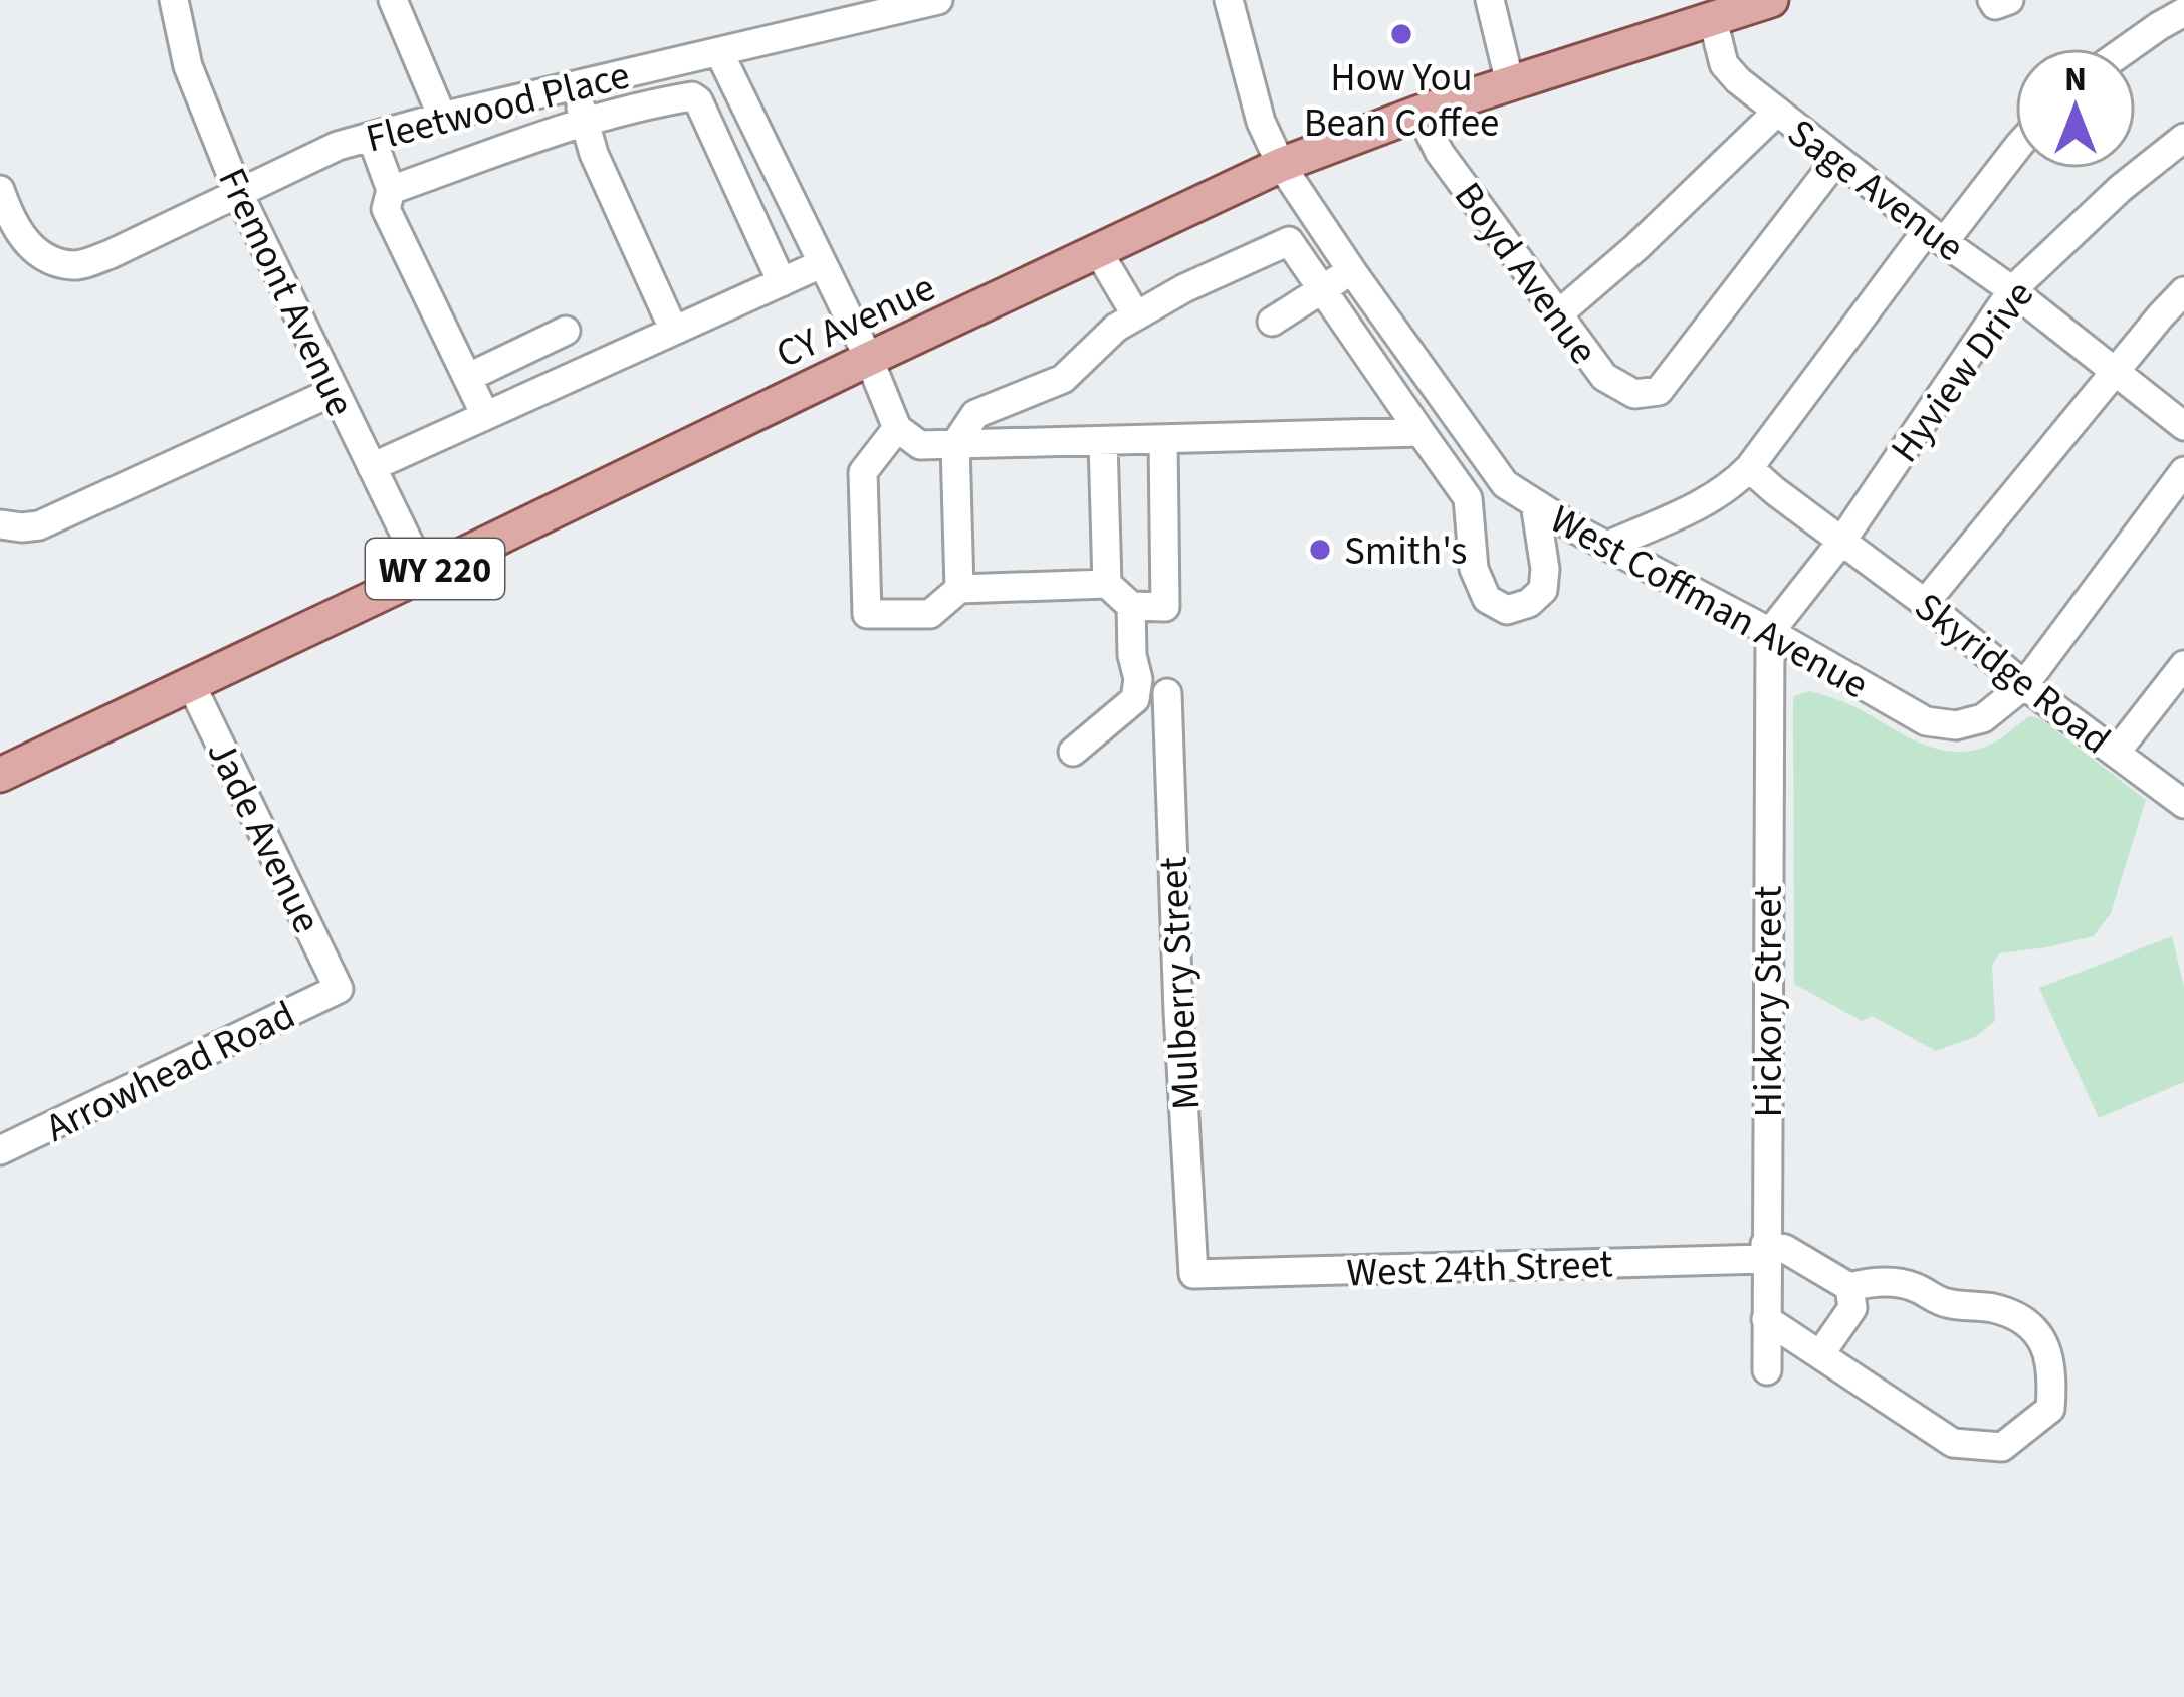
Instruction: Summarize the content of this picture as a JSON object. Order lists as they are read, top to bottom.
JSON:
{
  "streets": {
    "main road": ["CY Avenue", "WY 220"],
    "street": [
      "Fleetwood Place",
      "Sage Avenue",
      "Boyd Avenue",
      "Fremont Avenue",
      "Hyview Drive",
      "West Coffman Avenue",
      "Skyridge Road",
      "Jade Avenue",
      "Mulberry Street",
      "Hickory Street",
      "Arrowhead Road",
      "West 24th Street"
    ]
  },
  "crossings": [
    ["Fleetwood Place", "Fremont Avenue"],
    ["Sage Avenue", "Boyd Avenue"],
    ["Sage Avenue", "CY Avenue"],
    ["Sage Avenue", "Hyview Drive"],
    ["Boyd Avenue", "CY Avenue"],
    ["Fremont Avenue", "CY Avenue"],
    ["CY Avenue", "West Coffman Avenue"],
    ["CY Avenue", "Jade Avenue"],
    ["Hyview Drive", "West Coffman Avenue"],
    ["Hyview Drive", "Skyridge Road"],
    ["Hyview Drive", "Hickory Street"],
    ["West Coffman Avenue", "Skyridge Road"],
    ["West Coffman Avenue", "Hickory Street"],
    ["Jade Avenue", "Arrowhead Road"],
    ["Mulberry Street", "West 24th Street"],
    ["Hickory Street", "West 24th Street"]
  ],
  "places": ["How You Bean Coffee", "Smith's"],
  "north": "top"
}
